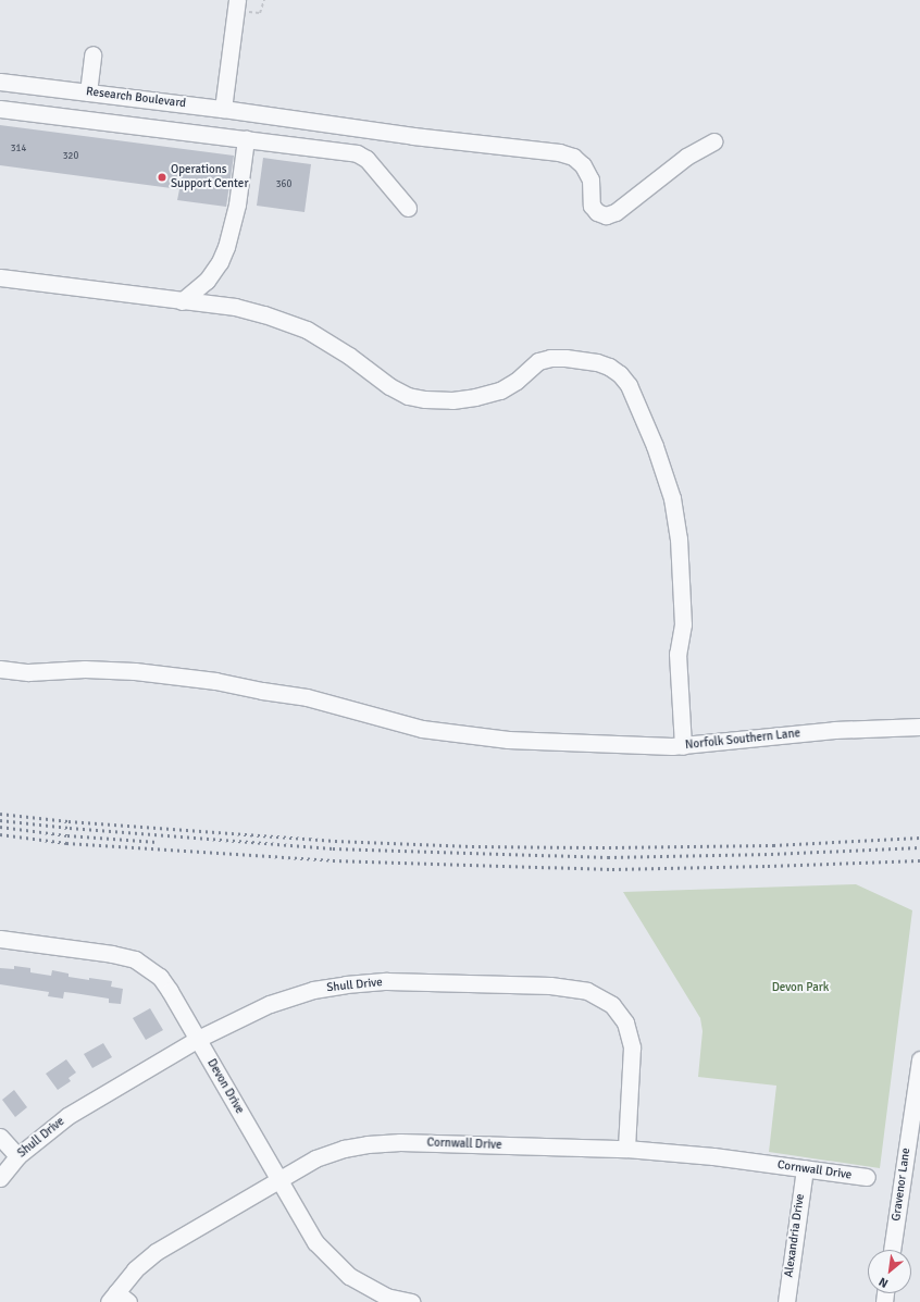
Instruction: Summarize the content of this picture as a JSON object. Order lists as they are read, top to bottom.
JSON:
{
  "streets": {
    "street": [
      "Research Boulevard",
      "Norfolk Southern Lane",
      "Shull Drive",
      "Devon Drive",
      "Cornwall Drive",
      "Gravenor Lane",
      "Alexandria Drive"
    ]
  },
  "crossings": [
    ["Shull Drive", "Devon Drive"],
    ["Shull Drive", "Cornwall Drive"],
    ["Devon Drive", "Cornwall Drive"],
    ["Cornwall Drive", "Alexandria Drive"]
  ],
  "parks": ["Devon Park"],
  "places": ["Operations Support Center"],
  "house_numbers": ["314", "320", "360"],
  "north": "bottom left"
}
